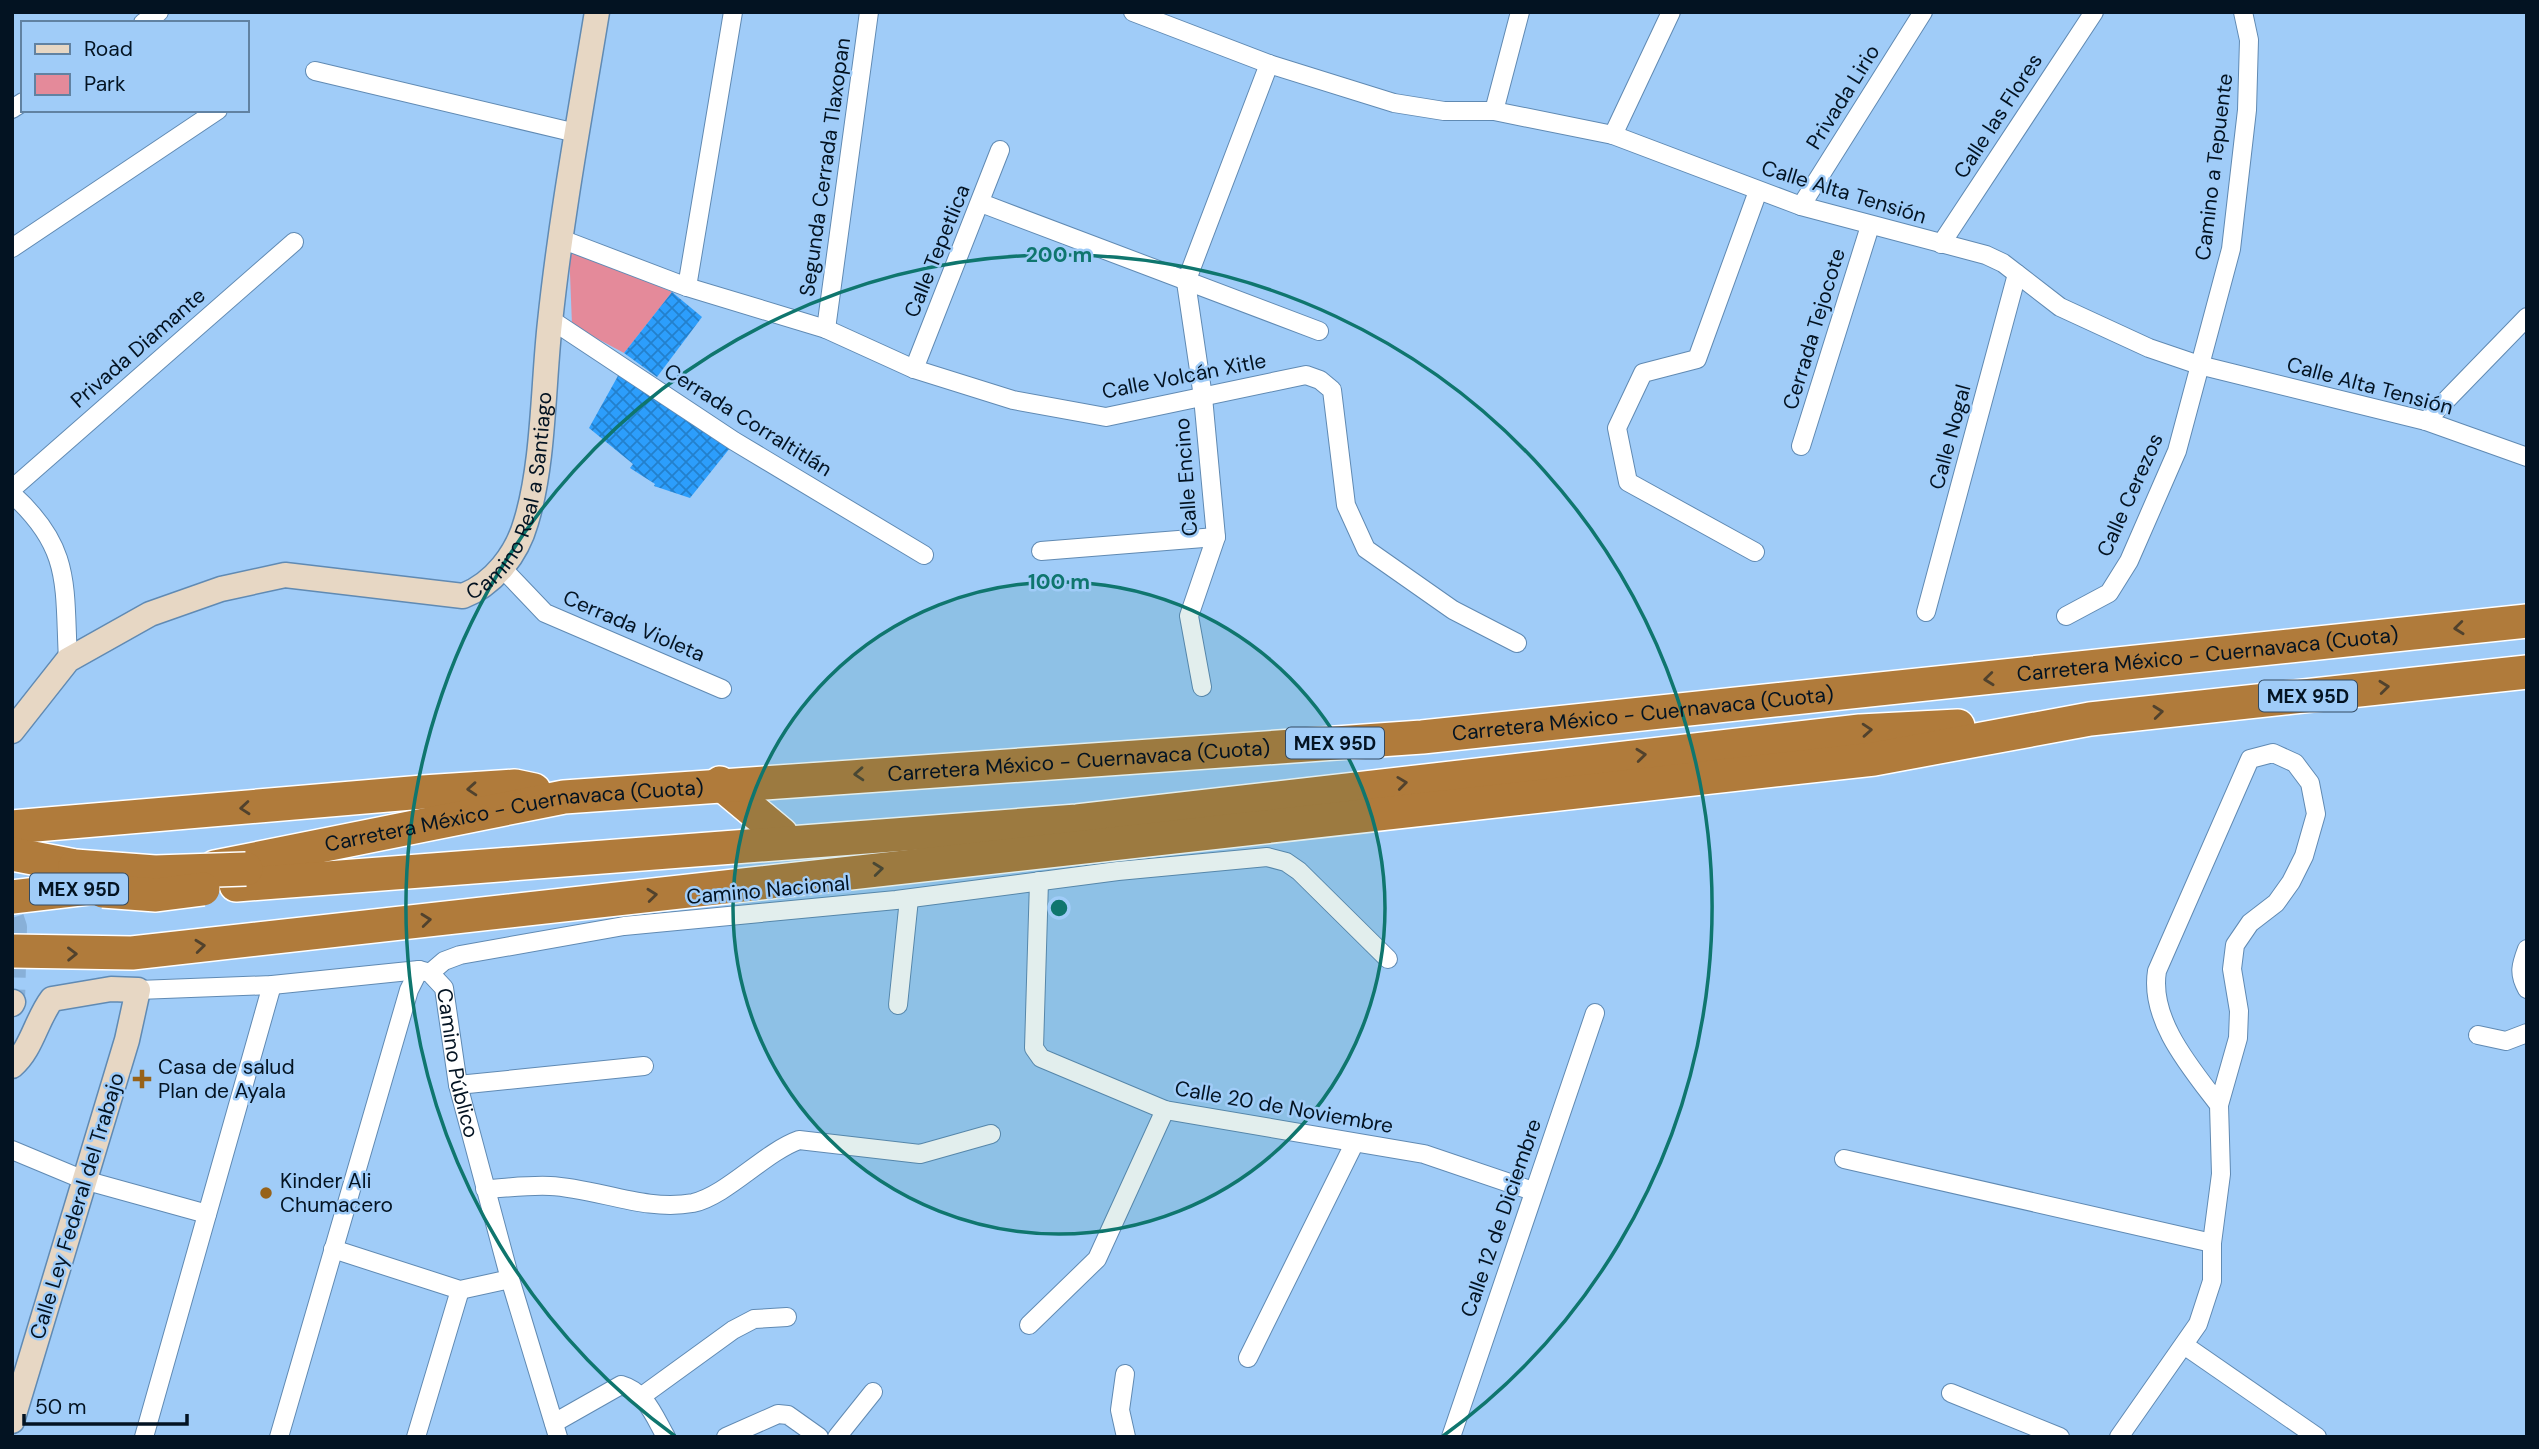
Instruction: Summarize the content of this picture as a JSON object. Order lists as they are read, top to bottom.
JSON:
{
  "streets": {
    "highway": ["Carretera México - Cuernavaca (Cuota)", "MEX 95D"],
    "street": [
      "Privada Lirio",
      "Calle las Flores",
      "Segunda Cerrada Tlaxopan",
      "Camino a Tepuente",
      "Calle Alta Tensión",
      "Calle Tepetlica",
      "Cerrada Tejocote",
      "Privada Diamante",
      "Calle Volcán Xitle",
      "Cerrada Corraltitlán",
      "Calle Nogal",
      "Calle Encino",
      "Camino Real a Santiago",
      "Calle Cerezos",
      "Cerrada Violeta",
      "Camino Nacional",
      "Camino Público",
      "Calle 20 de Noviembre",
      "Calle Ley Federal del Trabajo",
      "Calle 12 de Diciembre"
    ]
  },
  "crossings": [
    ["Privada Lirio", "Calle Alta Tensión"],
    ["Calle las Flores", "Calle Alta Tensión"],
    ["Segunda Cerrada Tlaxopan", "Calle Volcán Xitle"],
    ["Camino a Tepuente", "Calle Alta Tensión"],
    ["Camino a Tepuente", "Calle Cerezos"],
    ["Calle Alta Tensión", "Cerrada Tejocote"],
    ["Calle Alta Tensión", "Calle Nogal"],
    ["Calle Alta Tensión", "Calle Encino"],
    ["Calle Alta Tensión", "Calle Cerezos"],
    ["Calle Tepetlica", "Calle Volcán Xitle"],
    ["Calle Volcán Xitle", "Calle Encino"],
    ["Calle Volcán Xitle", "Camino Real a Santiago"],
    ["Cerrada Corraltitlán", "Camino Real a Santiago"],
    ["Camino Real a Santiago", "Cerrada Violeta"],
    ["Camino Nacional", "Camino Público"],
    ["Camino Nacional", "Calle 20 de Noviembre"],
    ["Camino Público", "Calle Ley Federal del Trabajo"],
    ["Calle 20 de Noviembre", "Calle 12 de Diciembre"]
  ],
  "places": {
    "health": ["Casa de salud Plan de Ayala"],
    "other": ["Kinder Ali Chumacero"]
  },
  "legend": ["Road", "Park"],
  "scale_bar": "50 m",
  "rings": ["200 m", "100 m"]
}
